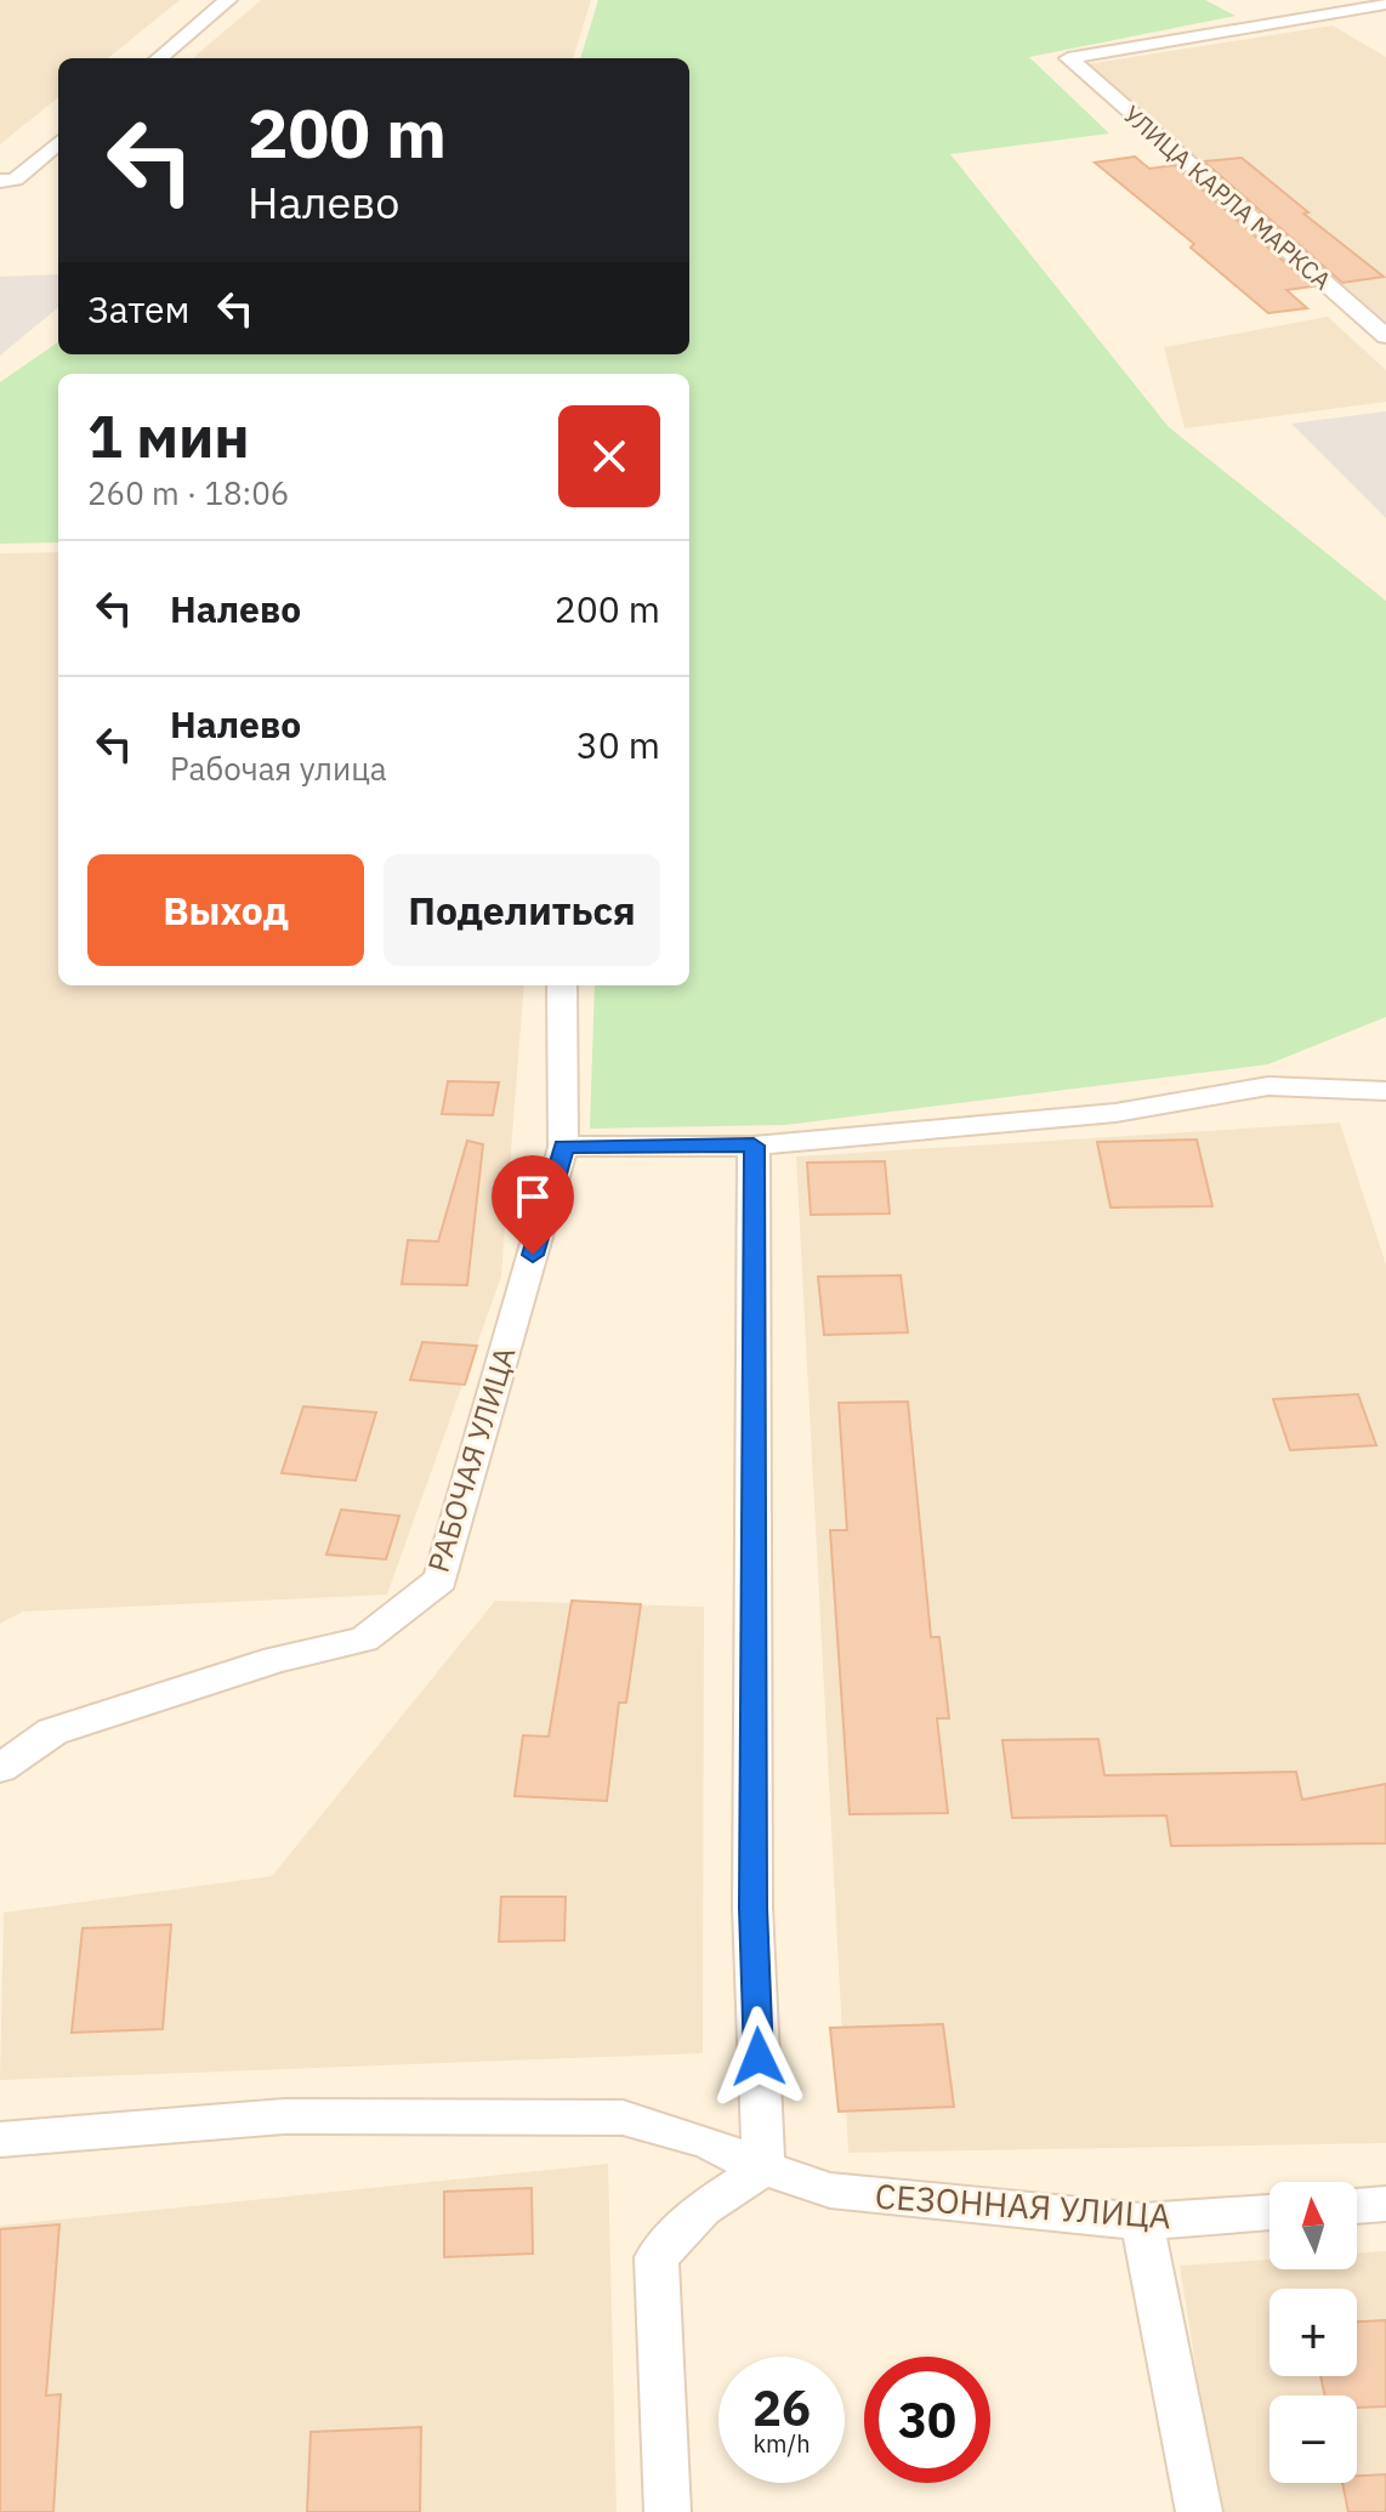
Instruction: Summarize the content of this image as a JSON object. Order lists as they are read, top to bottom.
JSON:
{
  "streets": {
    "street": ["УЛИЦА КАРЛА МАРКСА", "РАБОЧАЯ УЛИЦА", "СЕЗОННАЯ УЛИЦА"]
  },
  "north": "top",
  "page": {
    "turn": ["200 m", "Налево"],
    "then": "Затем",
    "heading": ["1 мин", "260 m · 18:06"],
    "list": [
      {
        "name": "Налево",
        "value": "200 m"
      },
      {
        "name": "Налево",
        "note": "Рабочая улица",
        "value": "30 m"
      }
    ],
    "buttons": ["Выход", "Поделиться"],
    "map_buttons": ["+", "−"],
    "speed": "26 km/h",
    "limit": "30"
  }
}
